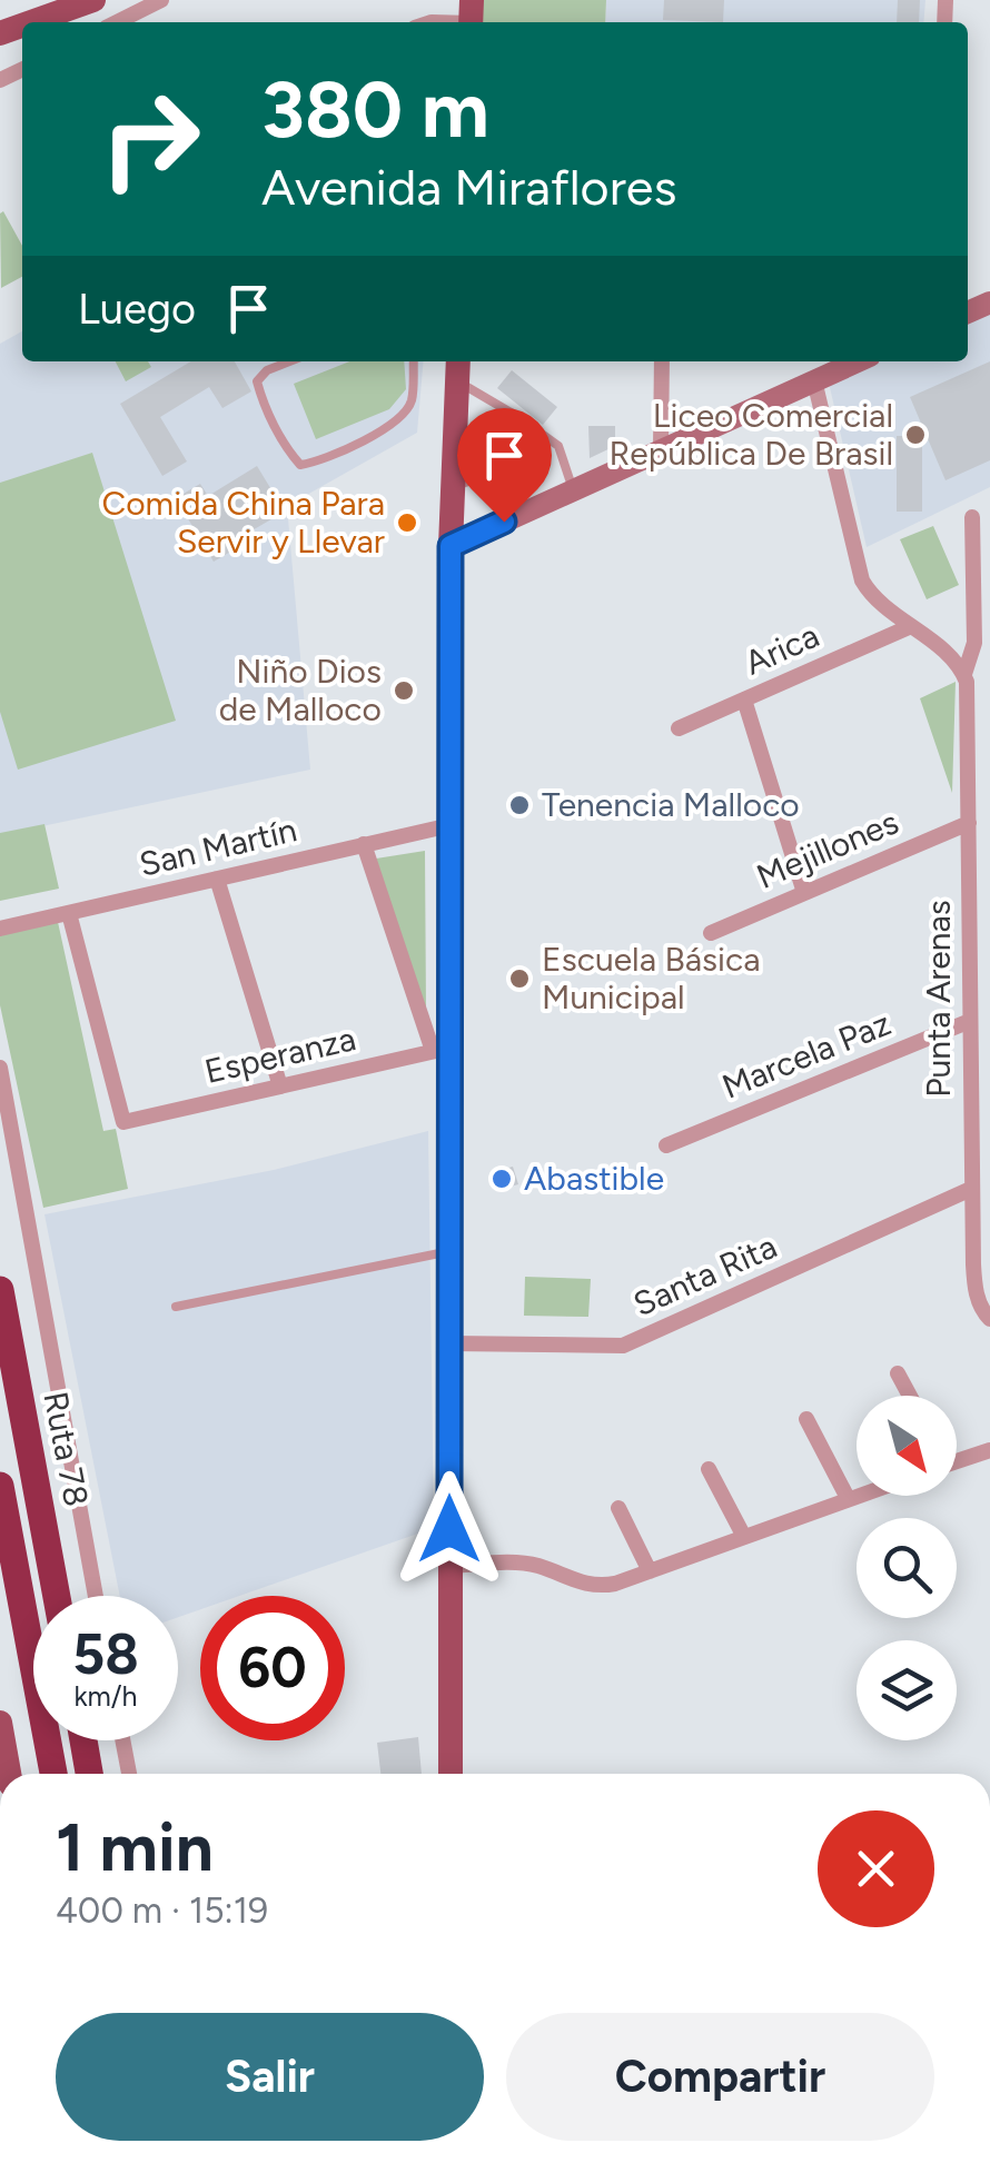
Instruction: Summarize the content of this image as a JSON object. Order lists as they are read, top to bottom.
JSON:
{
  "streets": {
    "highway": ["Ruta 78"],
    "street": [
      "Arica",
      "San Martín",
      "Mejillones",
      "Punta Arenas",
      "Esperanza",
      "Marcela Paz",
      "Santa Rita"
    ]
  },
  "crossings": [
    ["San Martín", "Esperanza"],
    ["Mejillones", "Punta Arenas"],
    ["Punta Arenas", "Marcela Paz"],
    ["Punta Arenas", "Santa Rita"]
  ],
  "places": [
    "Liceo Comercial República De Brasil",
    "Comida China Para Servir y Llevar",
    "Niño Dios de Malloco",
    "Tenencia Malloco",
    "Escuela Básica Municipal",
    "Abastible"
  ],
  "north": "bottom right",
  "page": {
    "turn": ["380 m", "Avenida Miraflores"],
    "then": "Luego",
    "speed": "58 km/h",
    "limit": "60",
    "heading": ["1 min", "400 m · 15:19"],
    "buttons": ["Salir", "Compartir"]
  }
}
